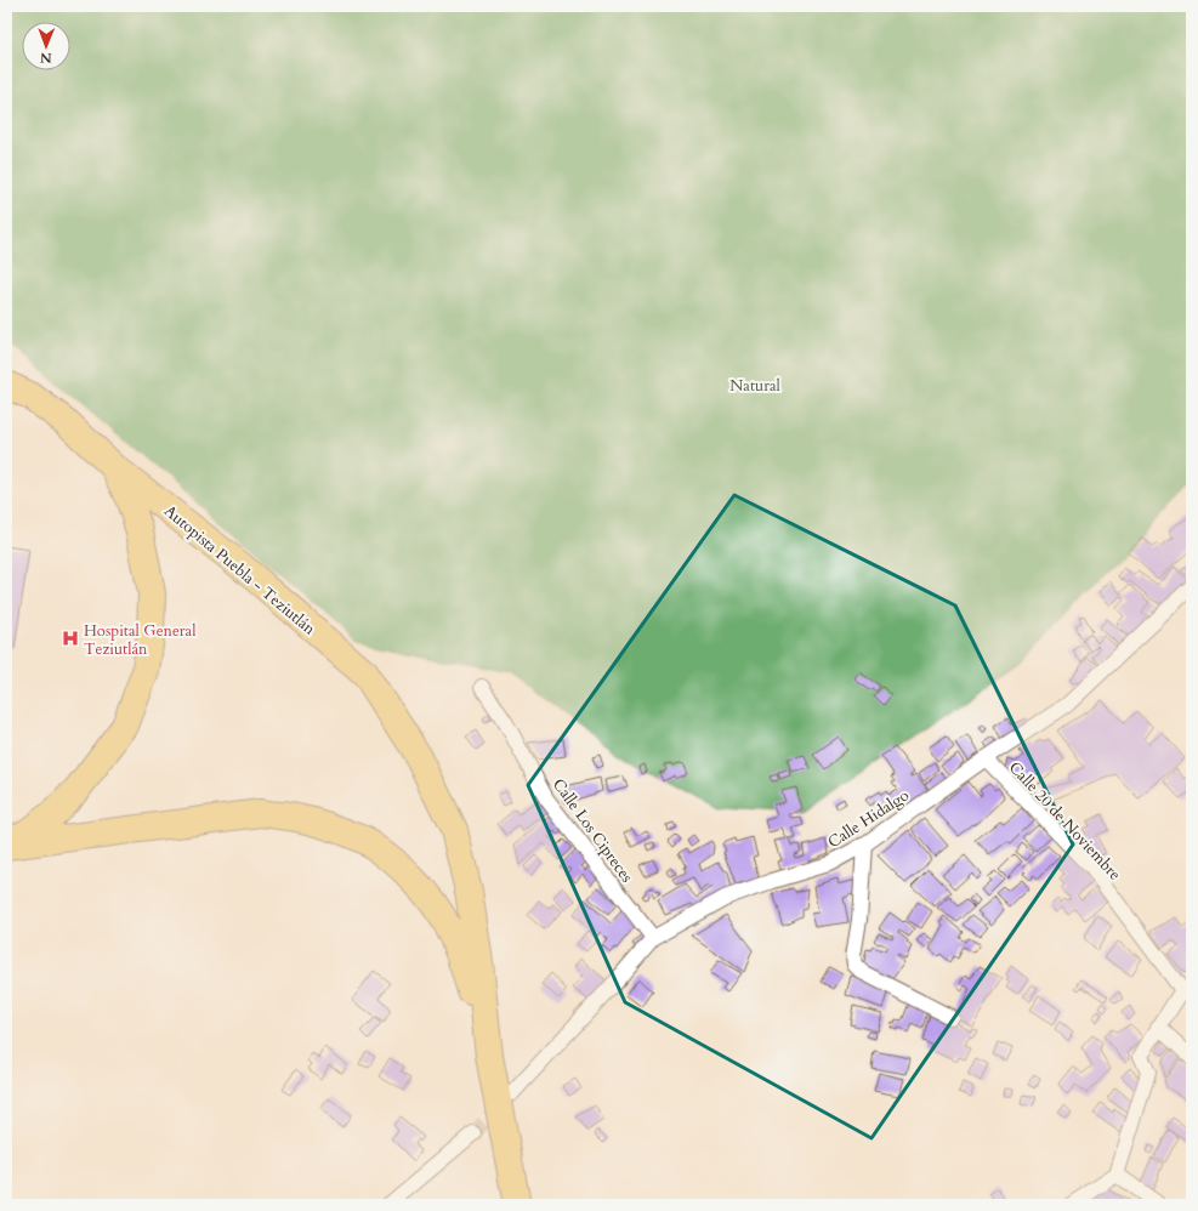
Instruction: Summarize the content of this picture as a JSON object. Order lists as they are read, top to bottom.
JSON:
{
  "streets": {
    "highway": ["Autopista Puebla - Teziutlán"],
    "street": ["Calle Hidalgo", "Calle 20 de Noviembre", "Calle Los Cipreces"]
  },
  "crossings": [
    ["Calle Hidalgo", "Calle 20 de Noviembre"],
    ["Calle Hidalgo", "Calle Los Cipreces"]
  ],
  "parks": ["Natural"],
  "places": {
    "hospital": ["Hospital General Teziutlán"]
  },
  "north": "bottom"
}
